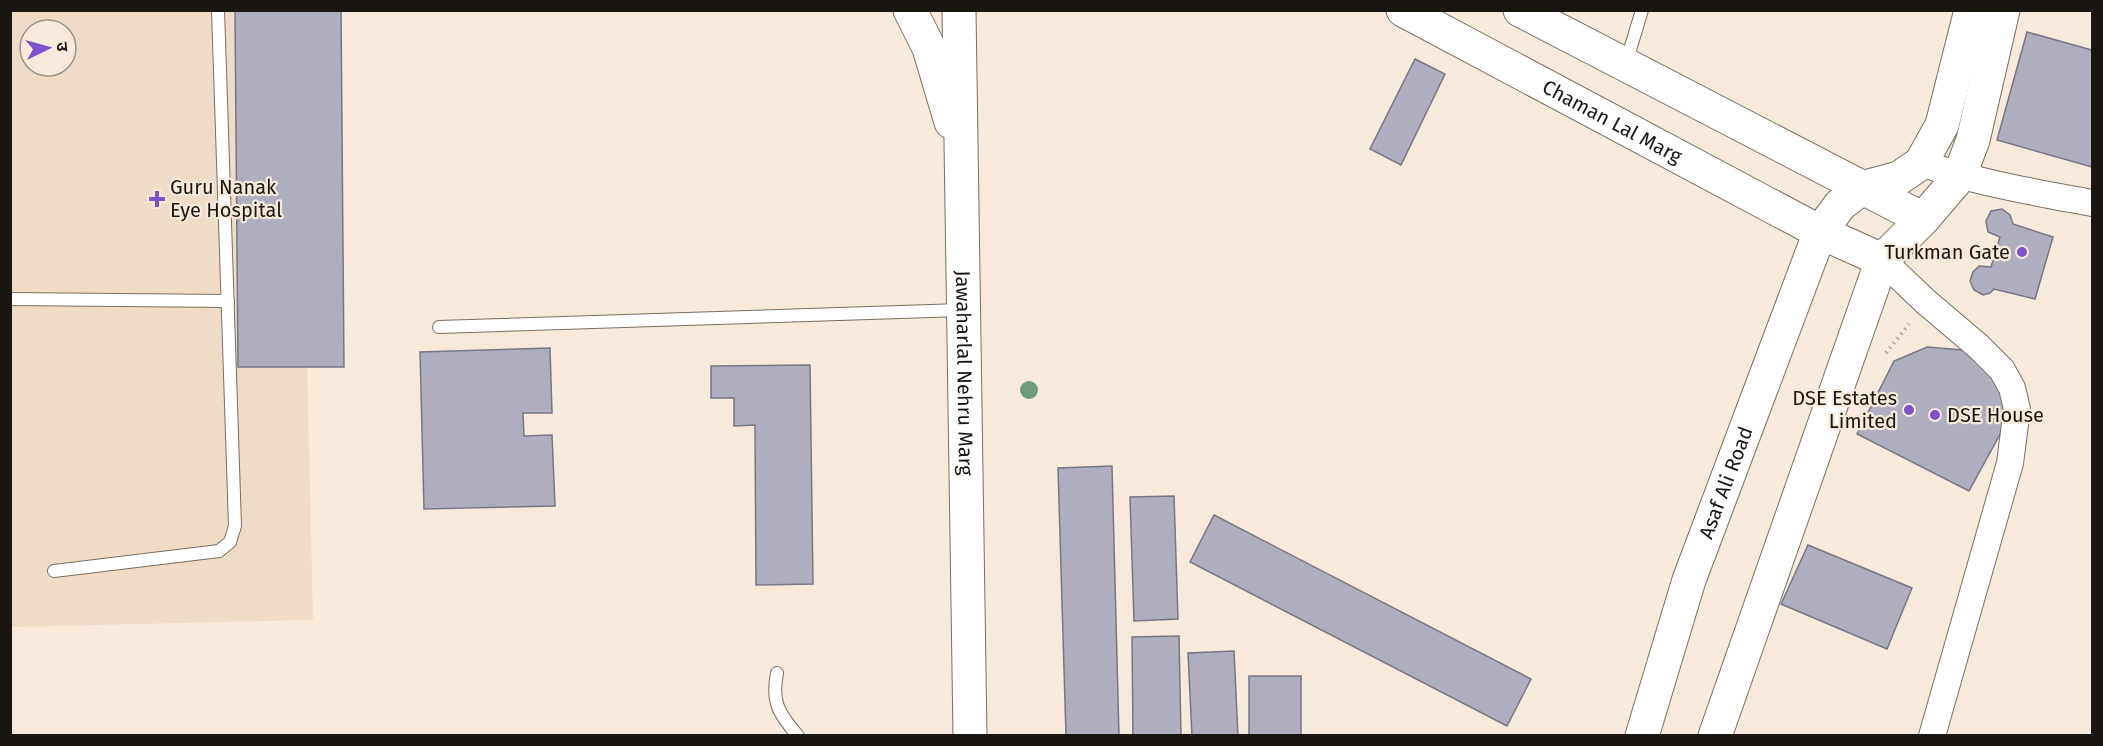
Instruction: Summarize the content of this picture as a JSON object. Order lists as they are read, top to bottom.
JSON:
{
  "streets": {
    "main road": ["Chaman Lal Marg", "Jawaharlal Nehru Marg", "Asaf Ali Road"]
  },
  "crossings": [
    ["Chaman Lal Marg", "Asaf Ali Road"]
  ],
  "places": {
    "health": ["Guru Nanak Eye Hospital"],
    "other": ["Turkman Gate", "DSE Estates Limited", "DSE House"]
  },
  "north": "right"
}
